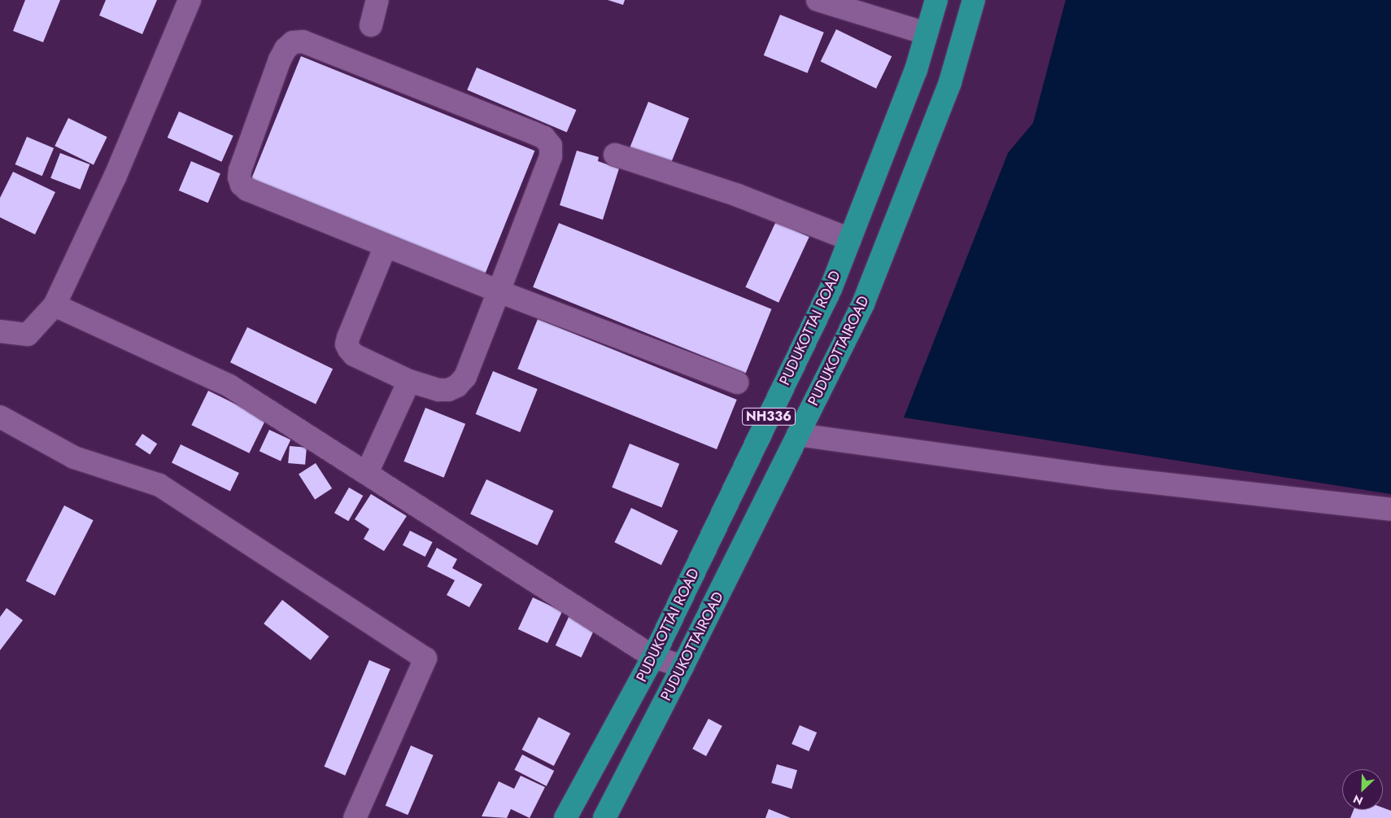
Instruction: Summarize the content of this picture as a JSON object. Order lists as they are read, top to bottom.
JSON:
{
  "streets": {
    "highway": ["PUDUKOTTAI ROAD", "PUDUKOTTAIROAD", "NH336"]
  },
  "north": "bottom left"
}
